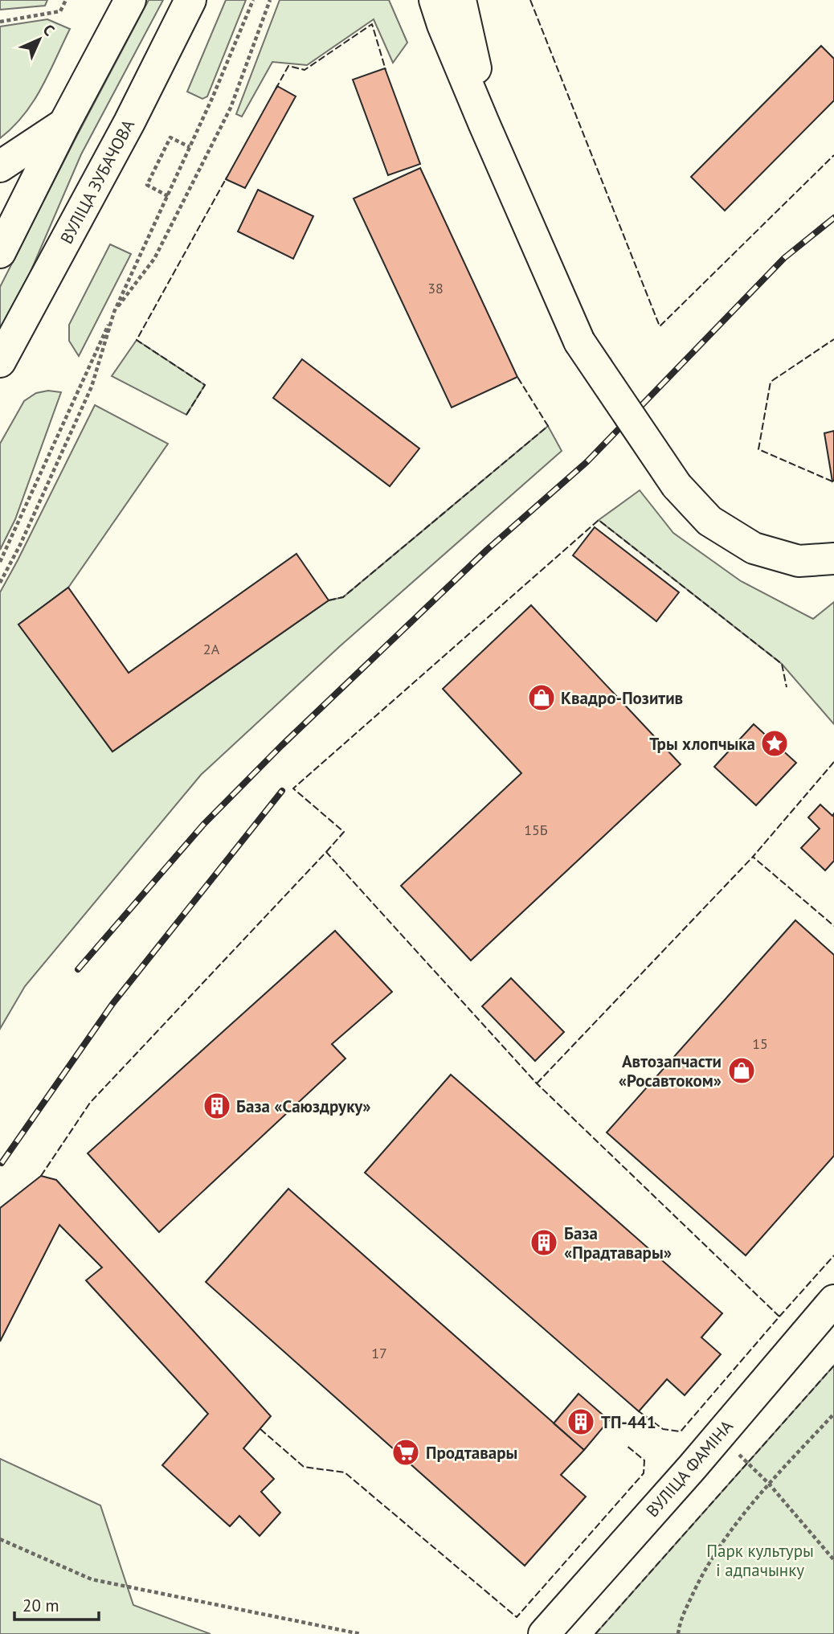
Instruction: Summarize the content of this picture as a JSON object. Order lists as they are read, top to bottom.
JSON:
{
  "streets": {
    "main road": ["ВУЛІЦА ЗУБАЧОВА", "ВУЛІЦА ФАМІНА"]
  },
  "parks": ["Парк культуры і адпачынку"],
  "places": {
    "shop": ["Квадро-Позитив", "Автозапчасти «Росавтоком»"],
    "place": ["Тры хлопчыка"],
    "building": ["База «Саюздруку»", "База «Прадтавары»", "ТП-441"],
    "supermarket": ["Продтавары"]
  },
  "house_numbers": [
    "38",
    "2А",
    "15Б",
    "15",
    "17"
  ],
  "scale_bar": "20 m",
  "north": "top right"
}
